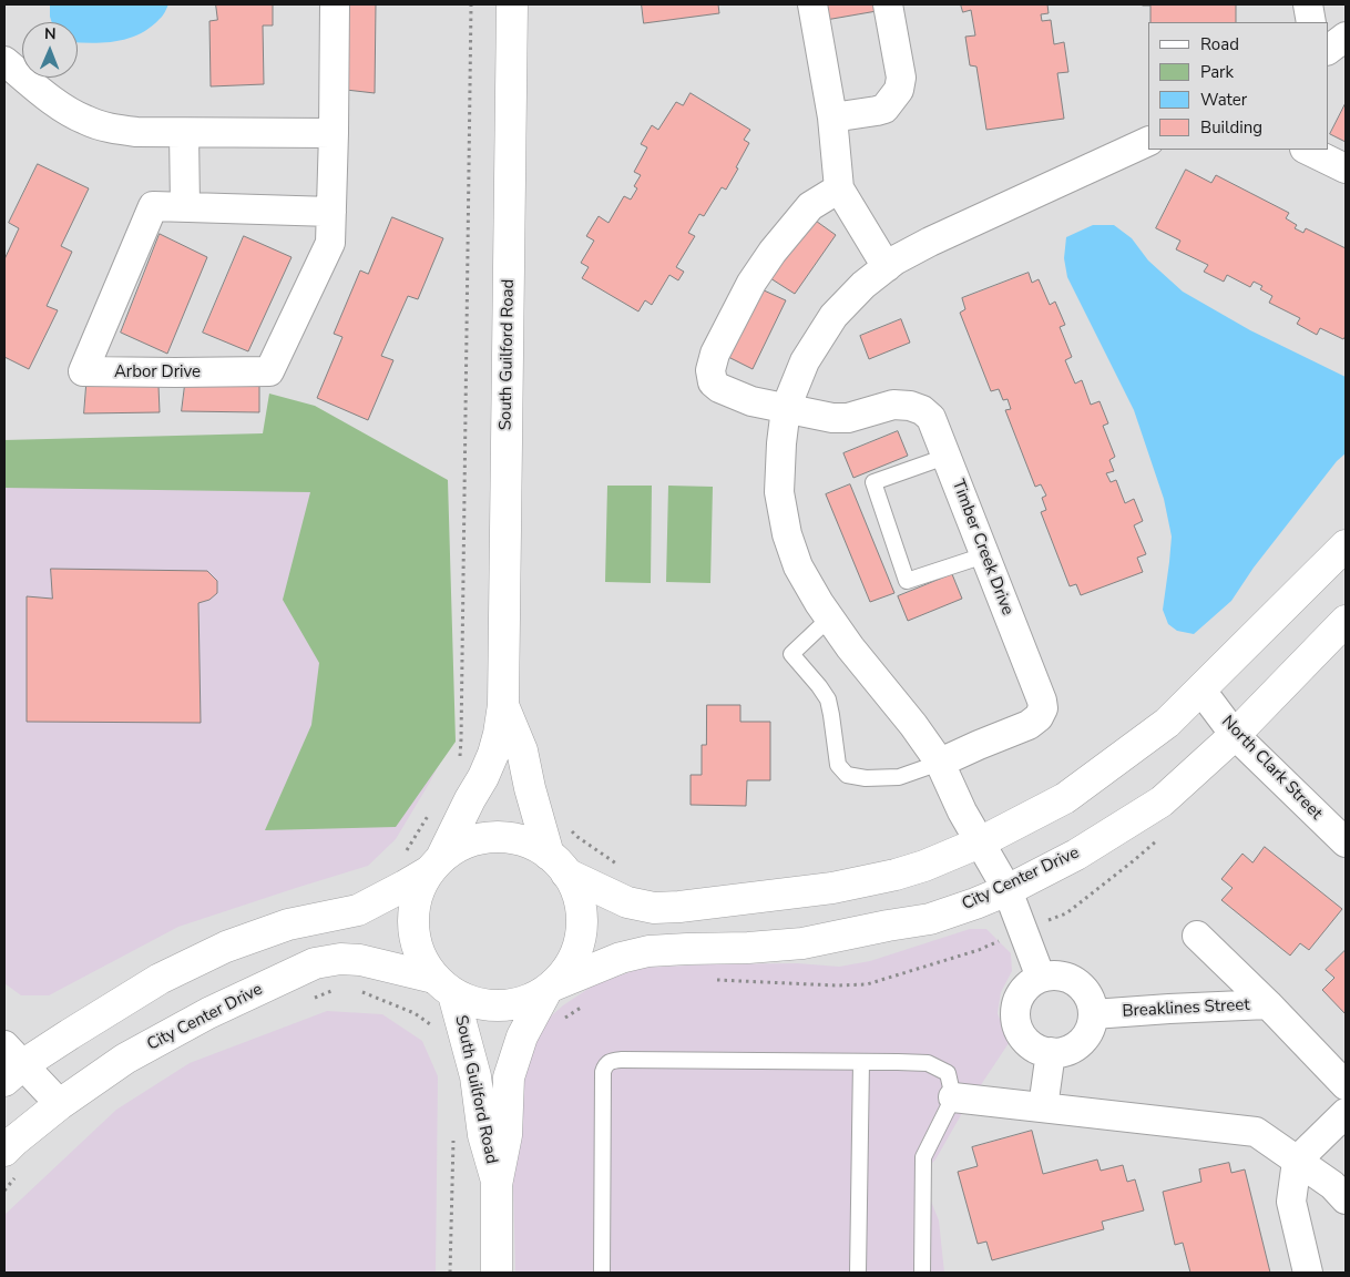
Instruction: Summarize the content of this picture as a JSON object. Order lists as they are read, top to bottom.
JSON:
{
  "streets": {
    "street": [
      "South Guilford Road",
      "Arbor Drive",
      "Timber Creek Drive",
      "North Clark Street",
      "City Center Drive",
      "Breaklines Street"
    ]
  },
  "crossings": [
    ["South Guilford Road", "City Center Drive"],
    ["North Clark Street", "City Center Drive"]
  ],
  "legend": [
    "Road",
    "Park",
    "Water",
    "Building"
  ],
  "north": "top"
}
